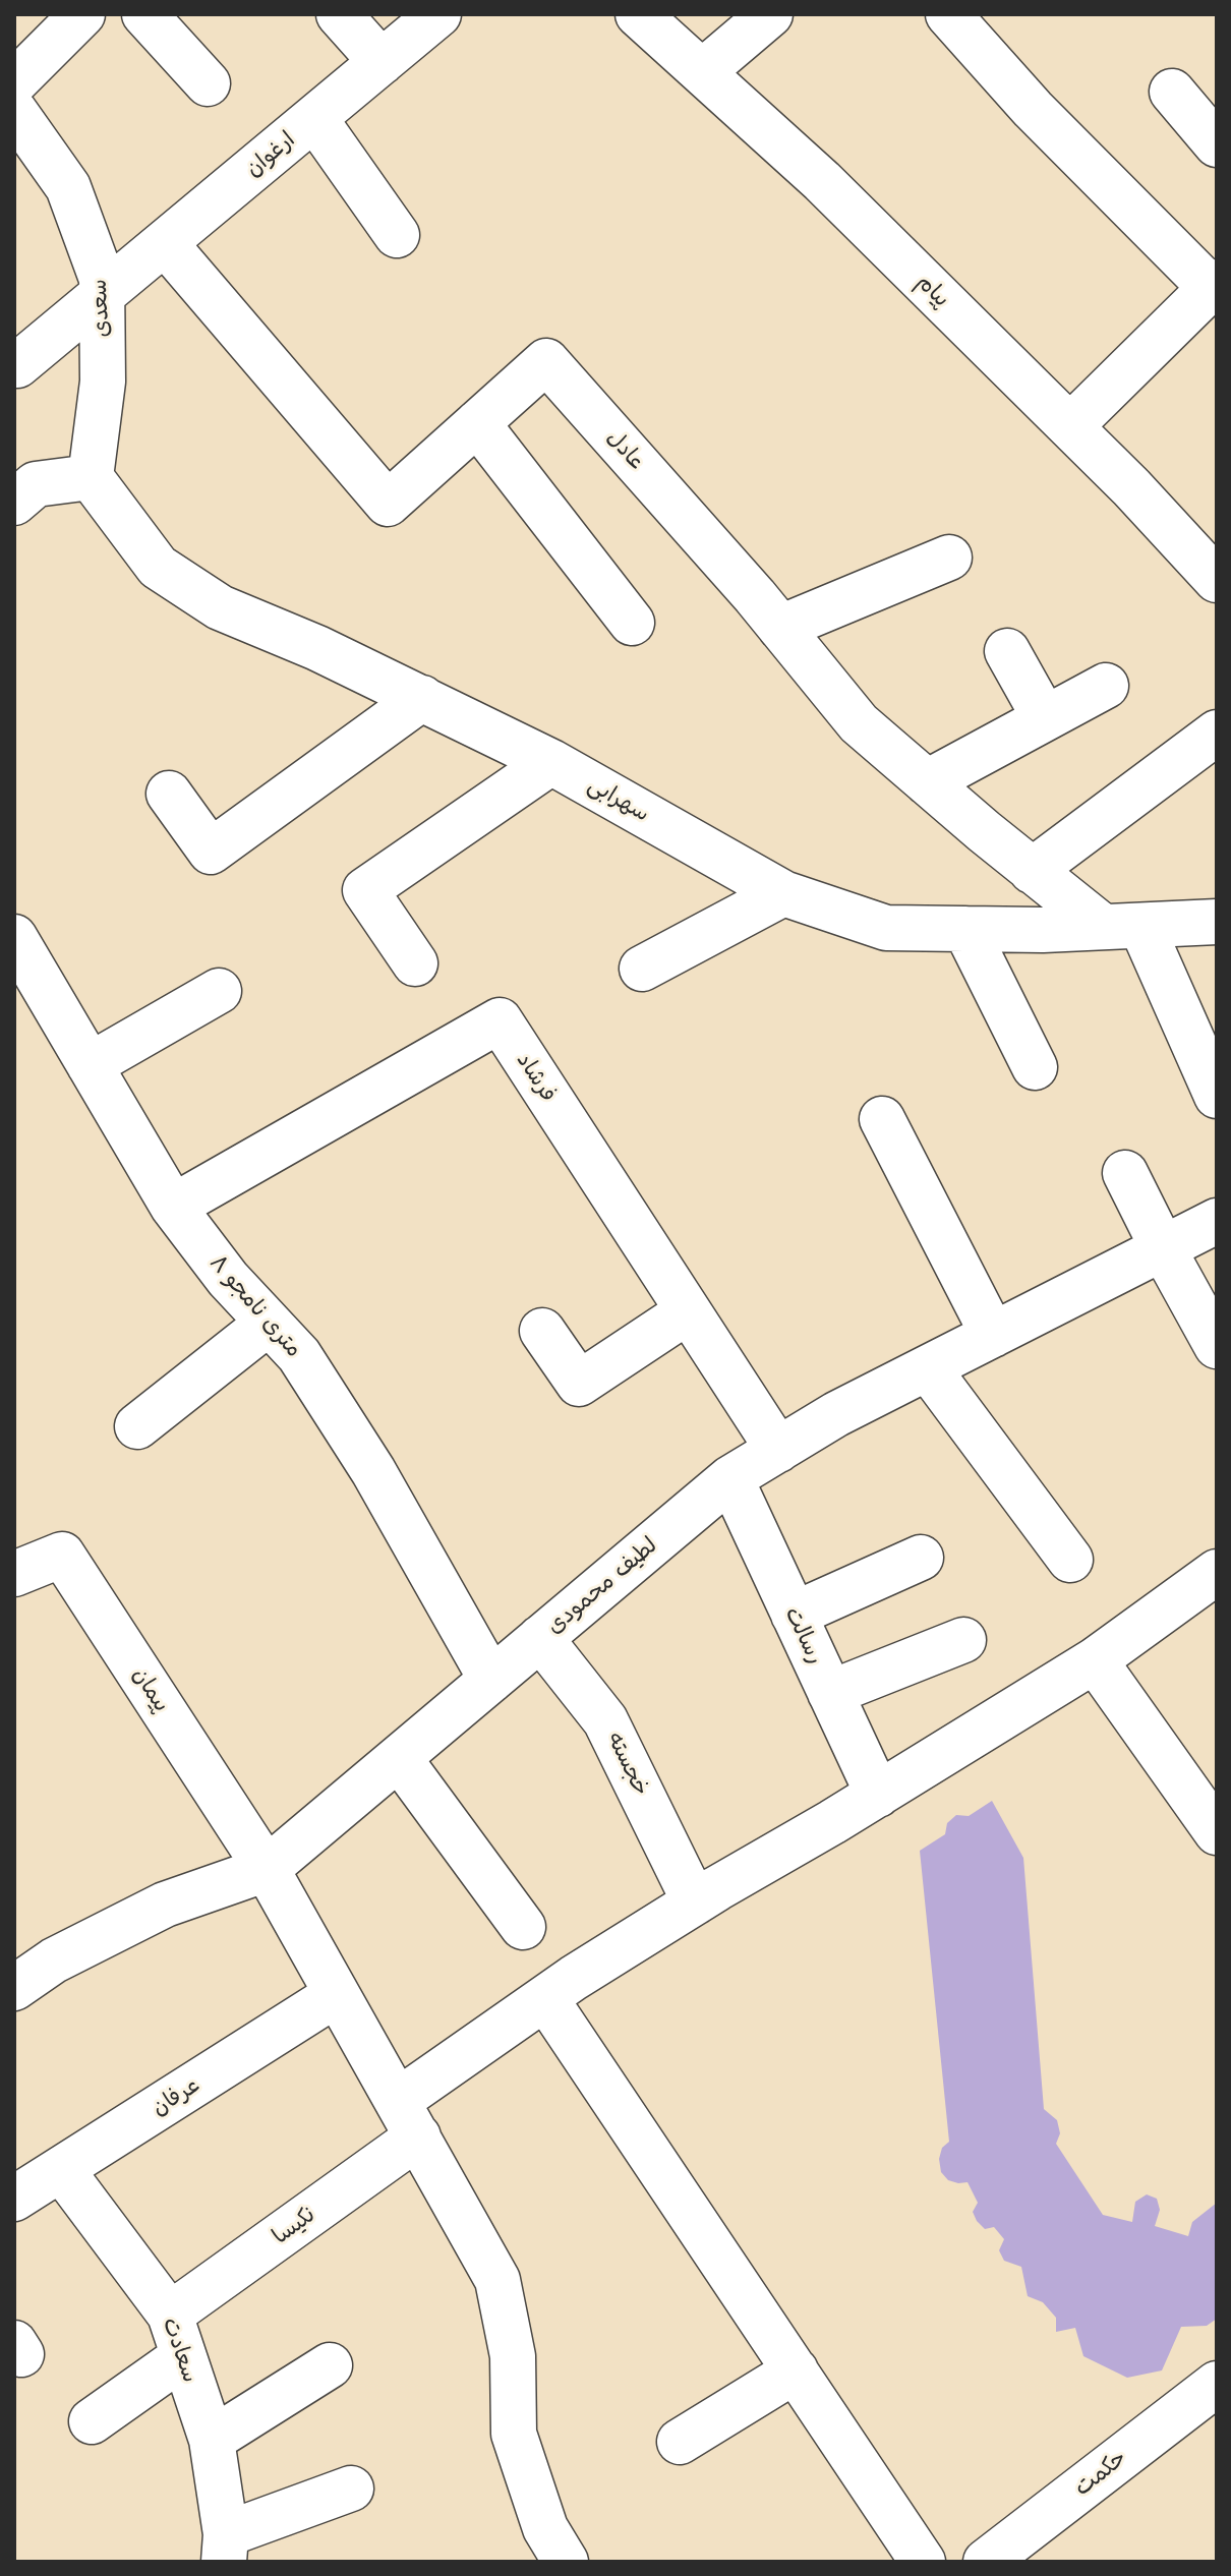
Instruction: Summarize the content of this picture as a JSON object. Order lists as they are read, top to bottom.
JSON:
{
  "streets": {
    "street": [
      "ارغوان",
      "پیام",
      "سعدی",
      "عادل",
      "سهرابی",
      "فرشاد",
      "۸ متری نامجو",
      "لطیف محمودی",
      "رسالت",
      "پیمان",
      "خجسته",
      "عرفان",
      "نکیسا",
      "سعادت",
      "حکمت"
    ]
  },
  "crossings": [
    ["ارغوان", "سعدی"],
    ["ارغوان", "عادل"],
    ["سعدی", "سهرابی"],
    ["عادل", "سهرابی"],
    ["فرشاد", "۸ متری نامجو"],
    ["فرشاد", "لطیف محمودی"],
    ["۸ متری نامجو", "لطیف محمودی"],
    ["لطیف محمودی", "رسالت"],
    ["لطیف محمودی", "پیمان"],
    ["لطیف محمودی", "خجسته"],
    ["رسالت", "نکیسا"],
    ["خجسته", "نکیسا"],
    ["عرفان", "سعادت"],
    ["نکیسا", "سعادت"]
  ]
}
